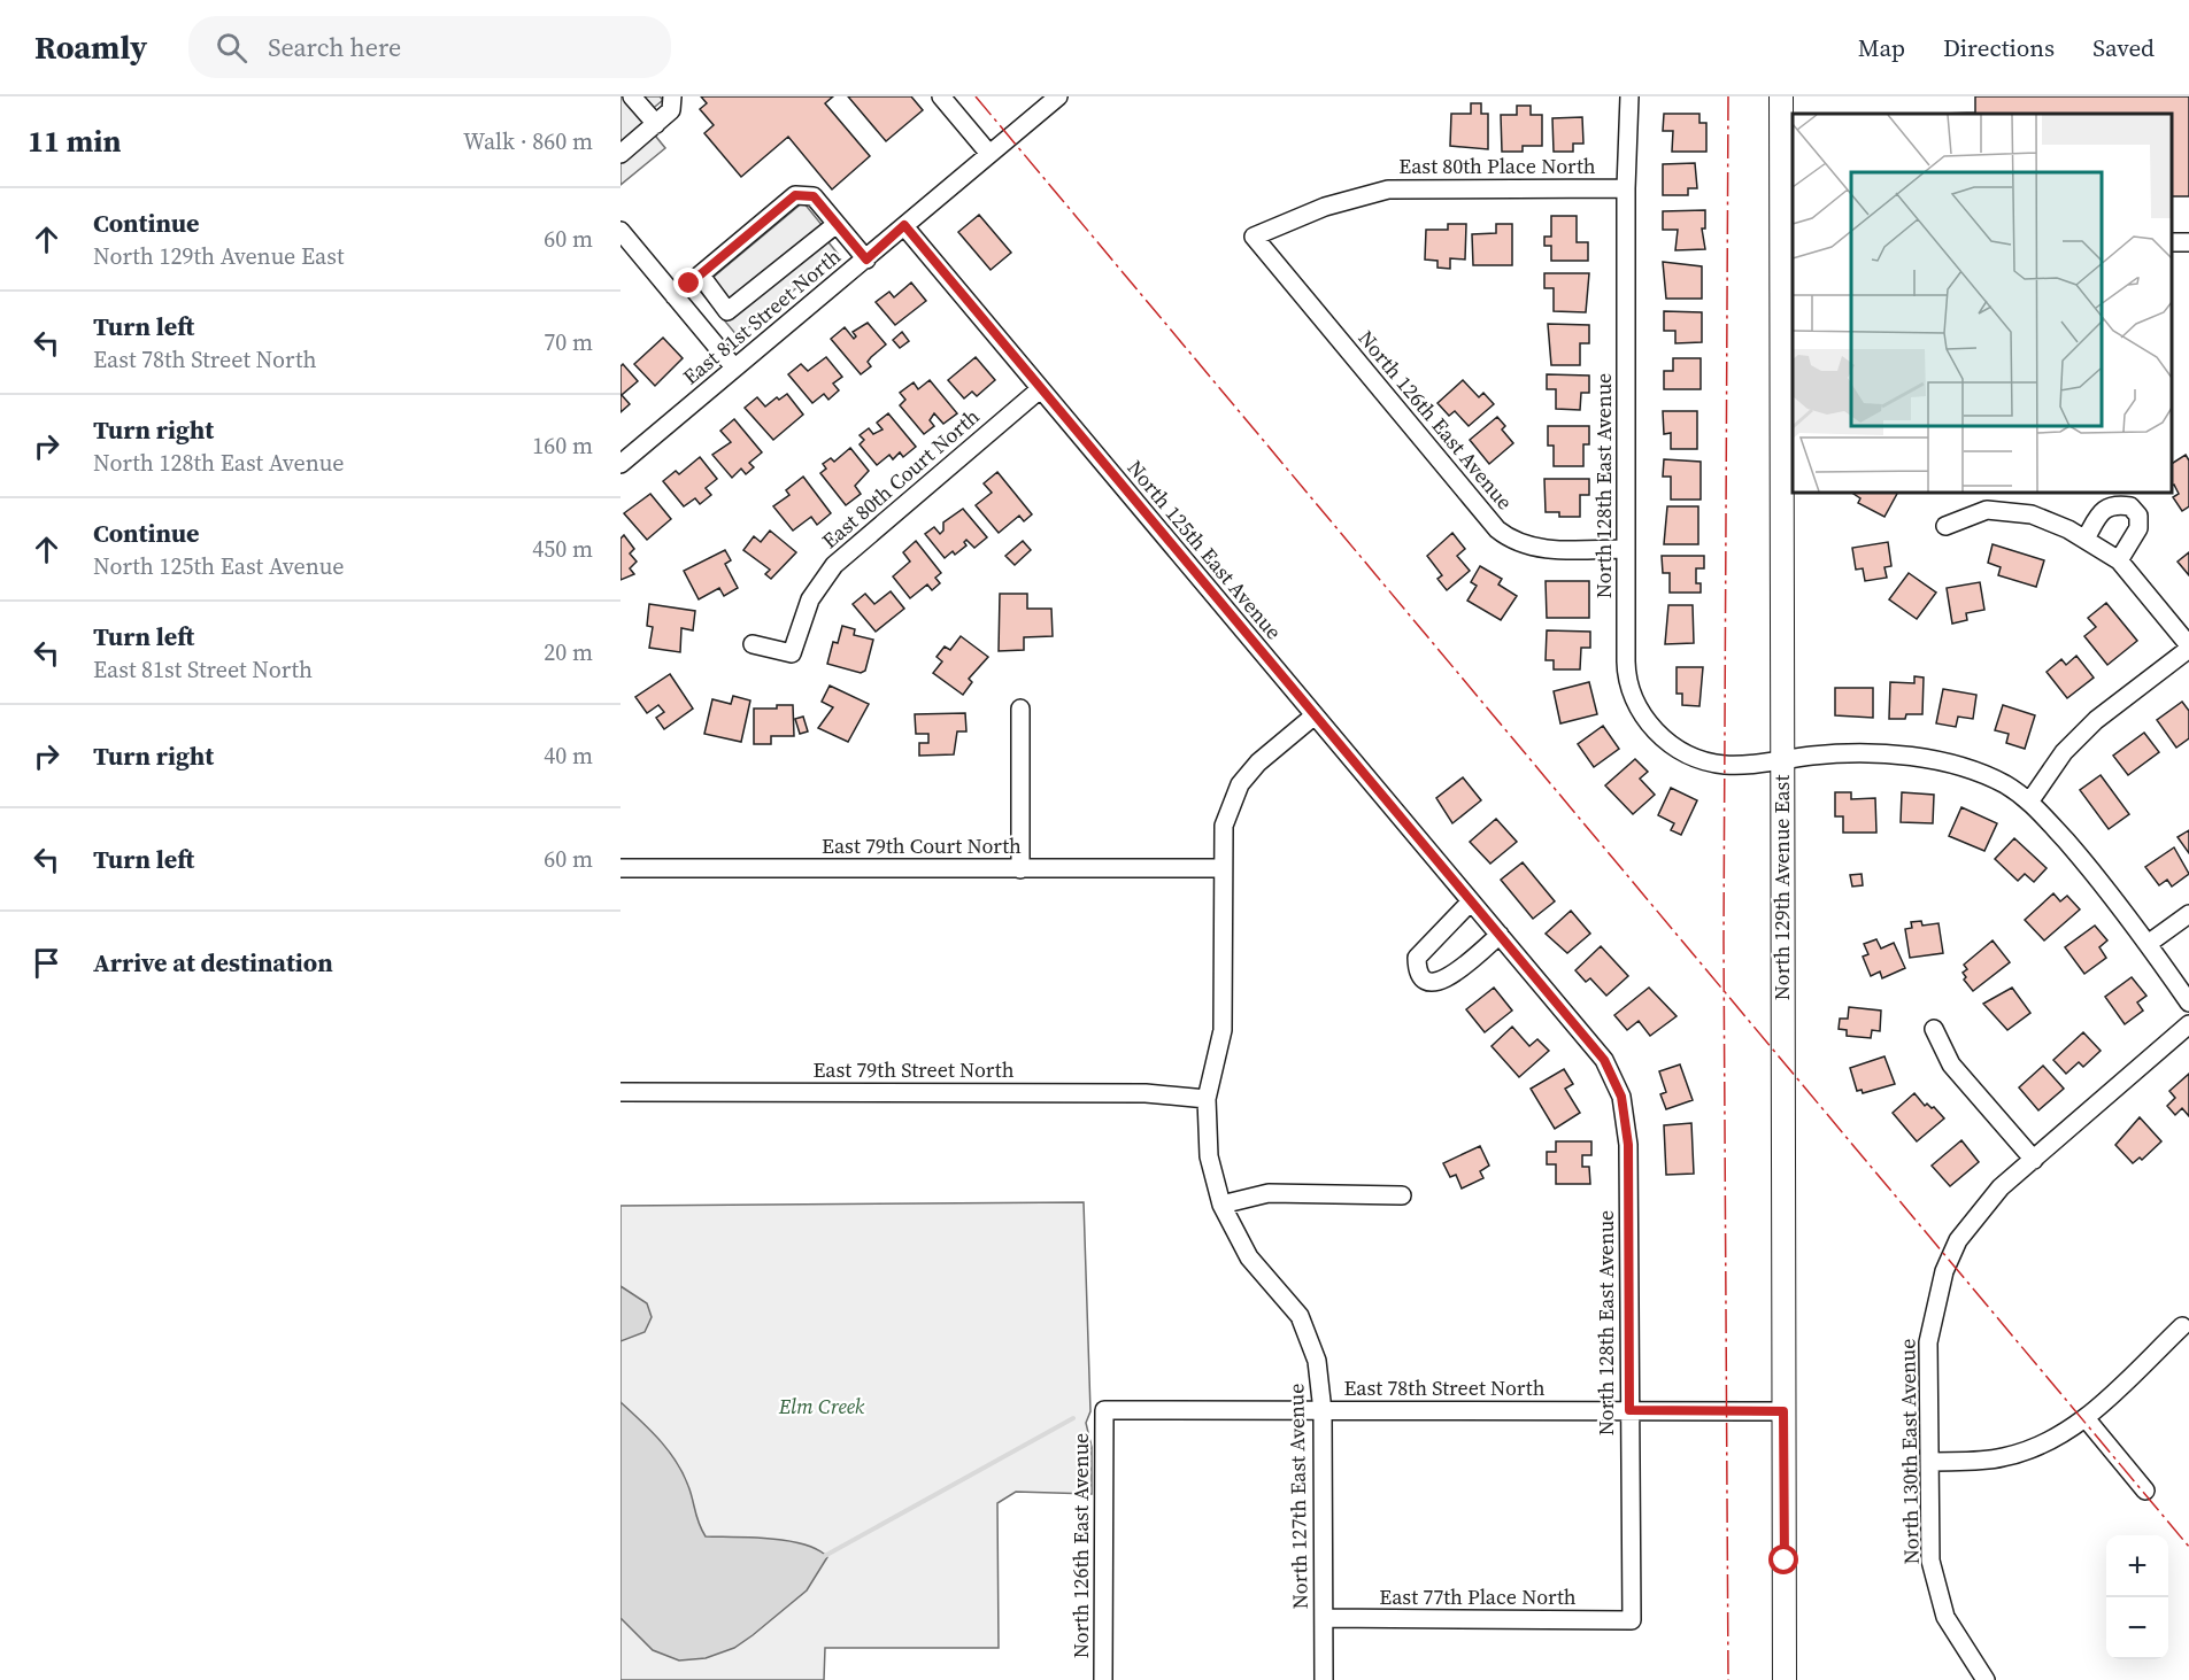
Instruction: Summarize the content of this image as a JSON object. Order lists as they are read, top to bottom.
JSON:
{
  "streets": {
    "main road": ["North 129th Avenue East"],
    "street": [
      "East 80th Place North",
      "East 81st Street North",
      "North 126th East Avenue",
      "East 80th Court North",
      "North 128th East Avenue",
      "North 125th East Avenue",
      "East 79th Court North",
      "East 79th Street North",
      "East 78th Street North",
      "North 130th East Avenue",
      "North 127th East Avenue",
      "East 77th Place North"
    ]
  },
  "crossings": [
    ["East 80th Place North", "North 126th East Avenue"],
    ["East 80th Place North", "North 128th East Avenue"],
    ["East 81st Street North", "North 125th East Avenue"],
    ["North 126th East Avenue", "North 128th East Avenue"],
    ["North 126th East Avenue", "East 78th Street North"],
    ["East 80th Court North", "North 125th East Avenue"],
    ["North 128th East Avenue", "North 125th East Avenue"],
    ["North 128th East Avenue", "North 129th Avenue East"],
    ["North 128th East Avenue", "East 78th Street North"],
    ["North 128th East Avenue", "East 77th Place North"],
    ["North 125th East Avenue", "North 127th East Avenue"],
    ["East 79th Court North", "North 127th East Avenue"],
    ["North 129th Avenue East", "East 78th Street North"],
    ["East 79th Street North", "North 127th East Avenue"],
    ["East 78th Street North", "North 127th East Avenue"],
    ["North 127th East Avenue", "East 77th Place North"]
  ],
  "parks": ["Elm Creek"],
  "page": {
    "header": "Roamly",
    "search": "Search here",
    "nav": ["Map", "Directions", "Saved"],
    "heading": ["11 min", "Walk · 860 m"],
    "list": [
      ["Continue", "North 129th Avenue East", "60 m"],
      ["Turn left", "East 78th Street North", "70 m"],
      ["Turn right", "North 128th East Avenue", "160 m"],
      ["Continue", "North 125th East Avenue", "450 m"],
      ["Turn left", "East 81st Street North", "20 m"],
      ["Turn right", "40 m"],
      ["Turn left", "60 m"],
      "Arrive at destination"
    ],
    "map_buttons": ["+", "−"]
  }
}
